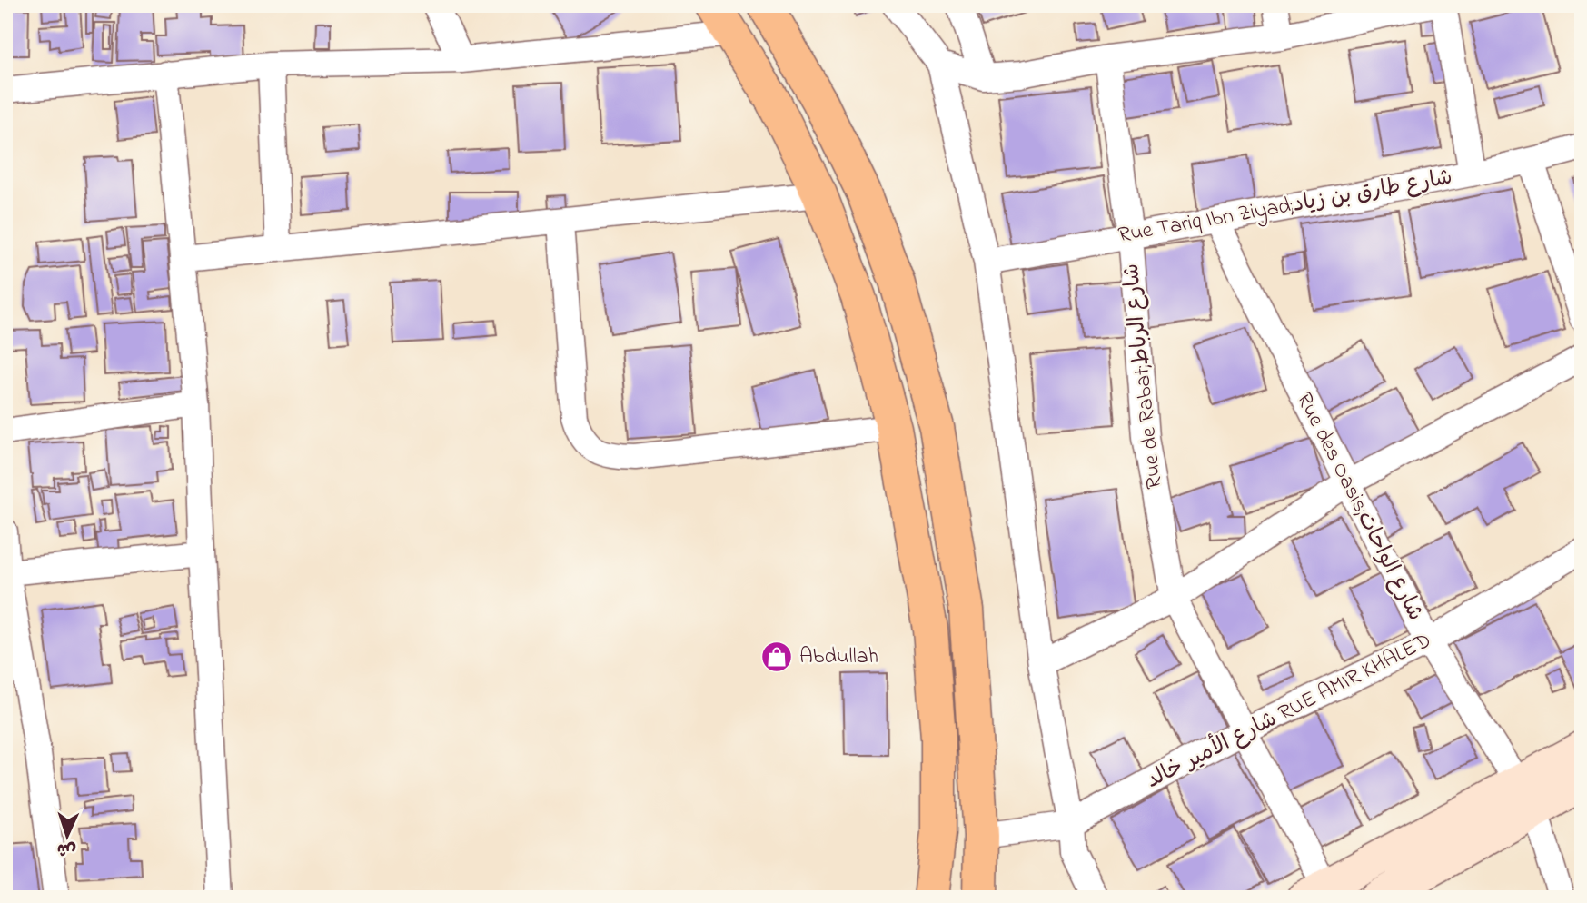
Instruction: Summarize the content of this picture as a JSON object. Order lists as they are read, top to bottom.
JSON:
{
  "streets": {
    "street": [
      "Rue Tariq Ibn Ziyad;شارع طارق بن زياد",
      "Rue de Rabat;شارع الرباط",
      "Rue des Oasis;شارع الواحات",
      "شارع الأمير خالد RUE AMIR KHALED"
    ]
  },
  "crossings": [
    ["Rue Tariq Ibn Ziyad;شارع طارق بن زياد", "Rue de Rabat;شارع الرباط"],
    ["Rue Tariq Ibn Ziyad;شارع طارق بن زياد", "Rue des Oasis;شارع الواحات"],
    ["Rue de Rabat;شارع الرباط", "شارع الأمير خالد RUE AMIR KHALED"],
    ["Rue des Oasis;شارع الواحات", "شارع الأمير خالد RUE AMIR KHALED"]
  ],
  "places": {
    "shop": ["Abdullah"]
  },
  "north": "bottom"
}
